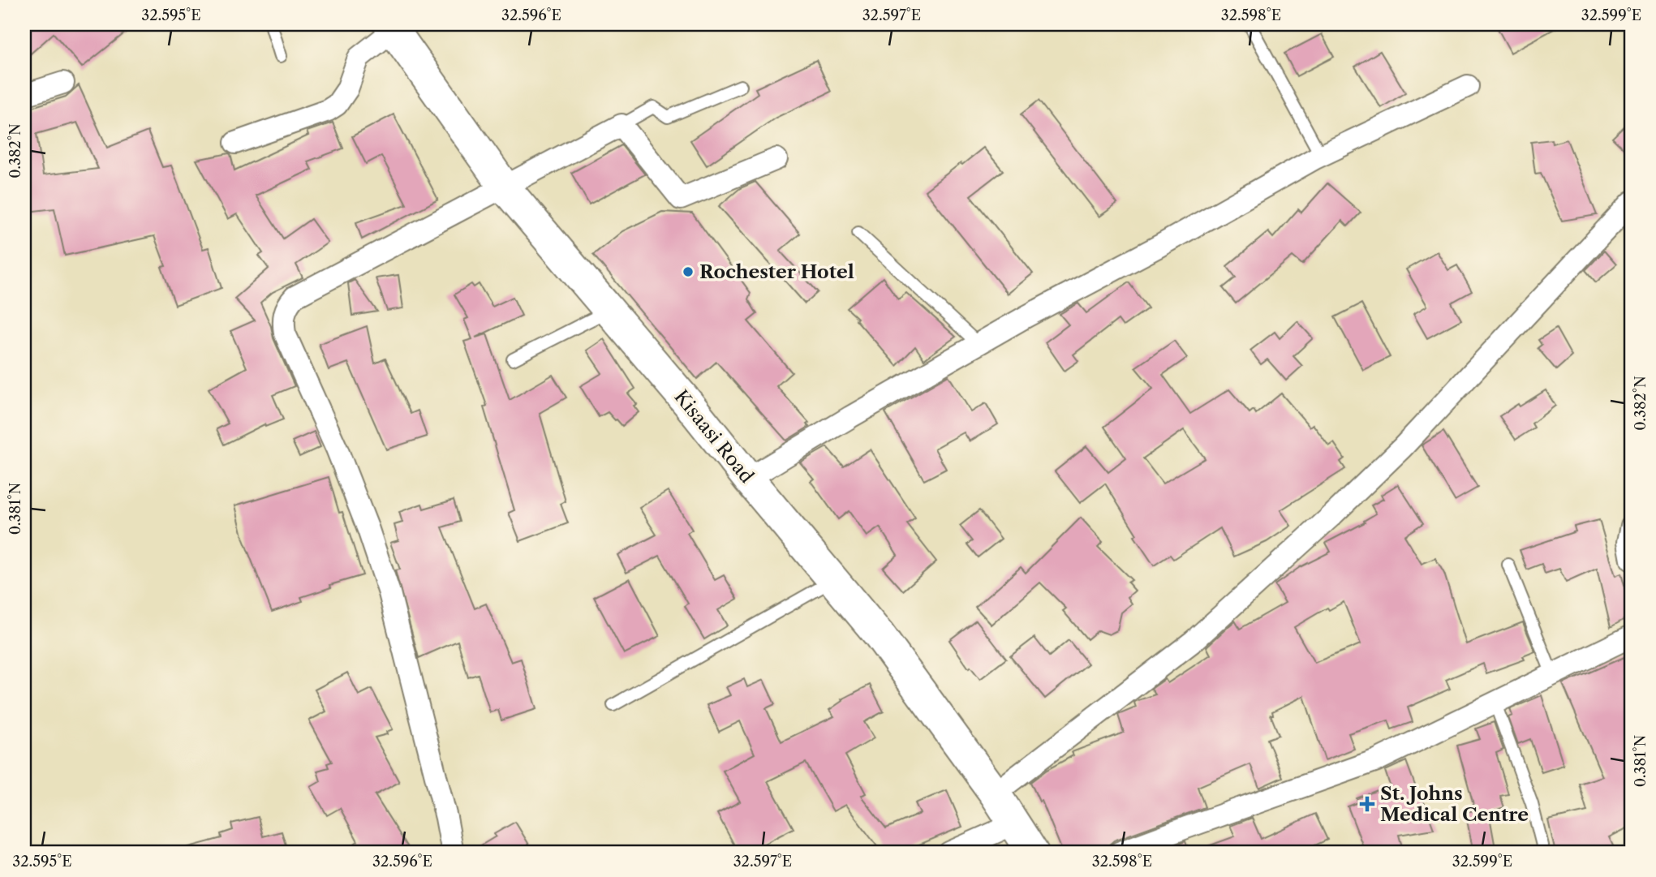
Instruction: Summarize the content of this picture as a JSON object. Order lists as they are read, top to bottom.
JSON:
{
  "streets": {
    "main road": ["Kisaasi Road"]
  },
  "places": {
    "other": ["Rochester Hotel"],
    "health": ["St. Johns Medical Centre"]
  },
  "coordinates": [
    "32.595°E",
    "32.596°E",
    "32.597°E",
    "32.598°E",
    "32.599°E",
    "0.382°N",
    "0.381°N"
  ]
}
